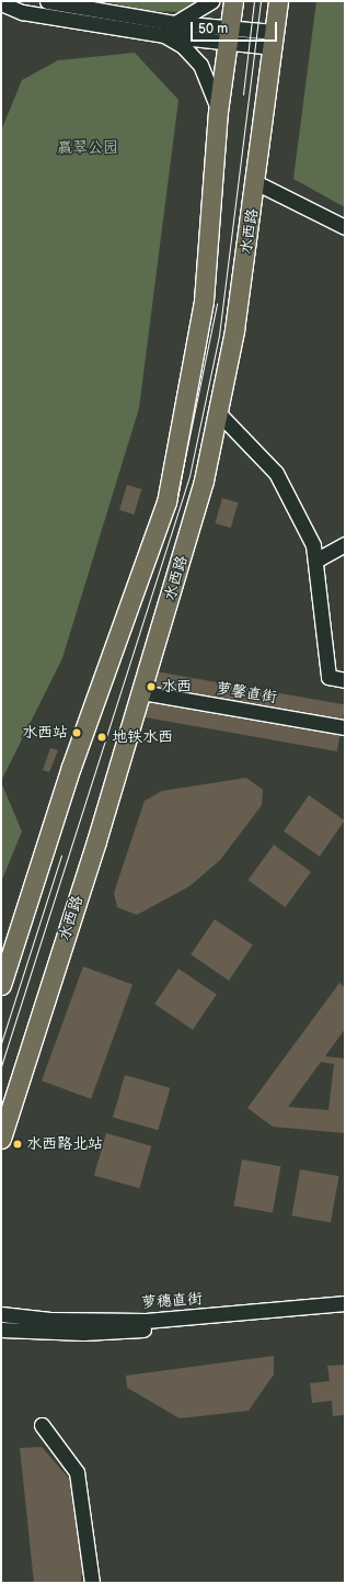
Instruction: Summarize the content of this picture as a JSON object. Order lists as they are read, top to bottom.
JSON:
{
  "streets": {
    "main road": ["水西路"],
    "street": ["萝馨直街", "萝穗直街"]
  },
  "crossings": [
    ["水西路", "萝馨直街"]
  ],
  "parks": ["赢翠公园"],
  "places": [
    "水西",
    "水西站",
    "地铁水西",
    "水西路北站"
  ],
  "scale_bar": "50 m"
}
